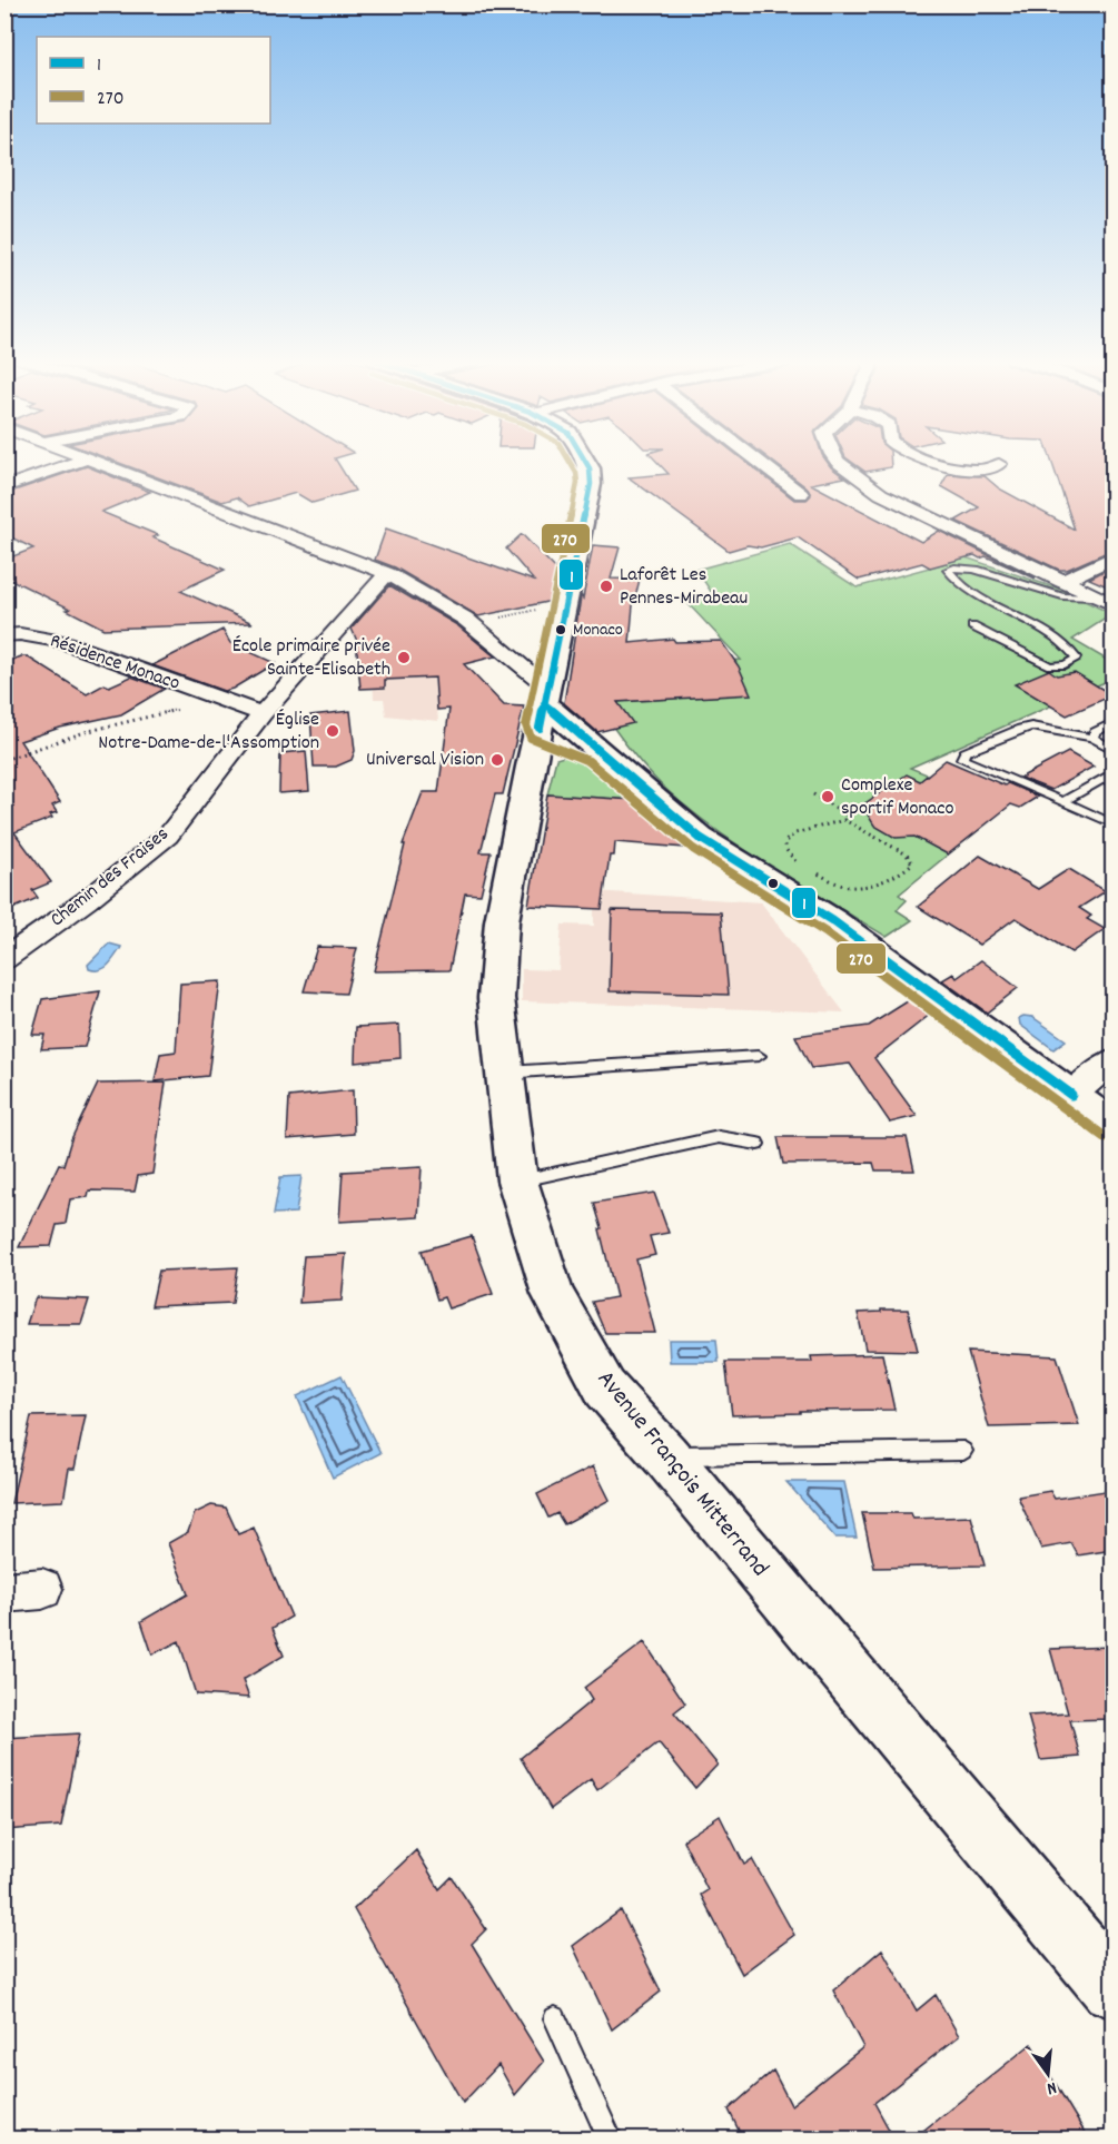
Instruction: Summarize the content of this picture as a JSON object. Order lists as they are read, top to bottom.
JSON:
{
  "streets": {
    "main road": ["Avenue François Mitterrand"],
    "street": ["Résidence Monaco", "Chemin des Fraises"]
  },
  "crossings": [
    ["Résidence Monaco", "Chemin des Fraises"]
  ],
  "places": [
    "Laforêt Les Pennes-Mirabeau",
    "Monaco",
    "École primaire privée Sainte-Elisabeth",
    "Église Notre-Dame-de-l'Assomption",
    "Universal Vision",
    "Complexe sportif Monaco"
  ],
  "lines": ["transit line 1", "transit line 270"],
  "legend": ["1", "270"],
  "north": "bottom"
}
